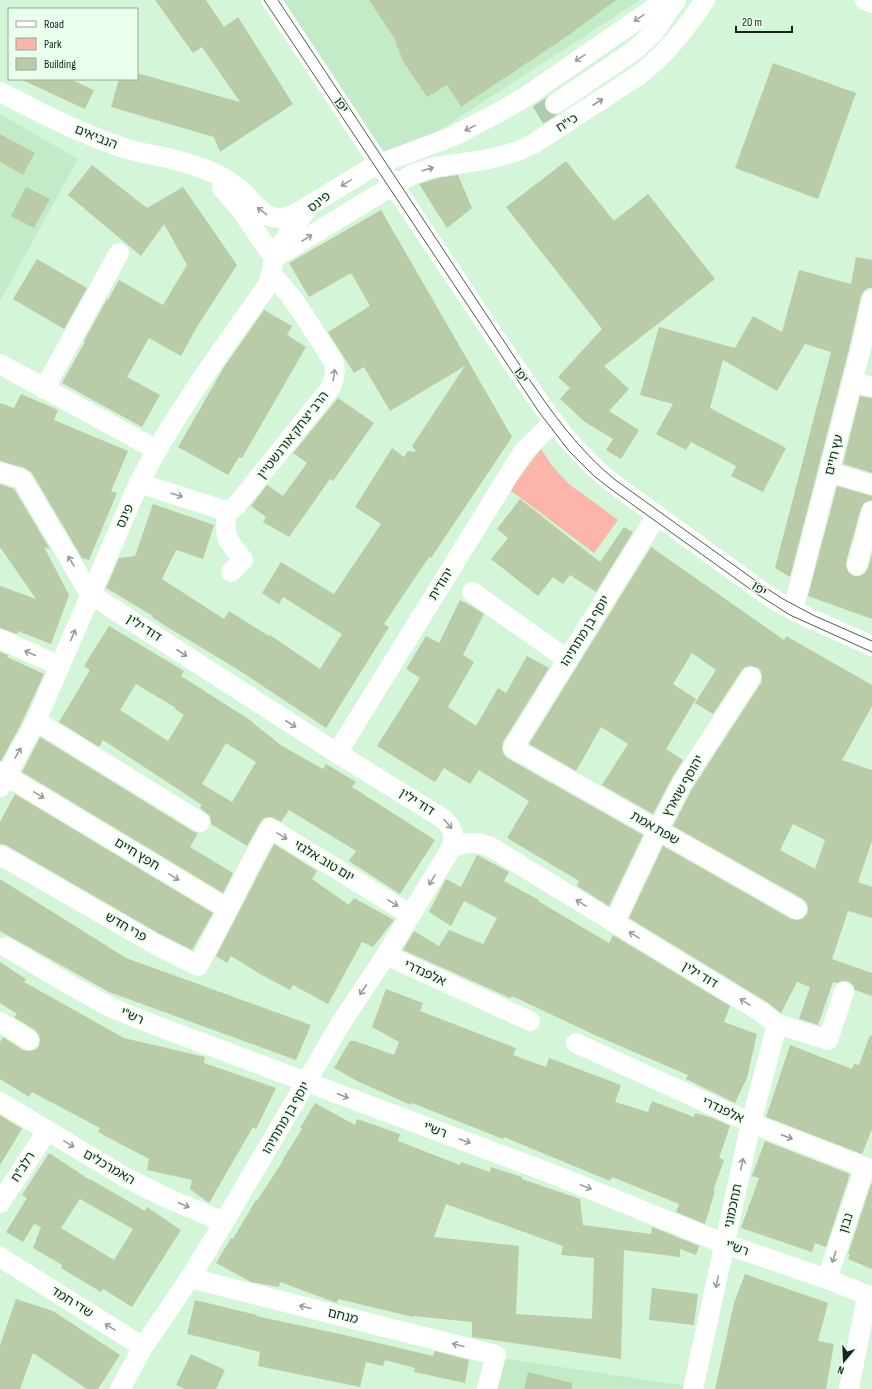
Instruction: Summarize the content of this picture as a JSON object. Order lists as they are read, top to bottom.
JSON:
{
  "streets": {
    "street": [
      "יפו",
      "כי\"ח",
      "הנביאים",
      "פינס",
      "הרב יצחק אורנשטיין",
      "עץ חיים",
      "יהודית",
      "דוד ילין",
      "יוסף בן מתתיהו",
      "יהוסף שוארץ",
      "שפת אמת",
      "חפץ חיים",
      "יום טוב אלגזי",
      "פרי חדש",
      "אלפנדרי",
      "רש\"י",
      "רלב\"ח",
      "האמרכלים",
      "תחכמוני",
      "נבון",
      "שדי חמד",
      "מנחם"
    ]
  },
  "crossings": [
    ["יפו", "כי\"ח"],
    ["יפו", "פינס"],
    ["יפו", "עץ חיים"],
    ["יפו", "יהודית"],
    ["יפו", "יוסף בן מתתיהו"],
    ["כי\"ח", "פינס"],
    ["הנביאים", "פינס"],
    ["הנביאים", "הרב יצחק אורנשטיין"],
    ["פינס", "הרב יצחק אורנשטיין"],
    ["פינס", "דוד ילין"],
    ["פינס", "חפץ חיים"],
    ["יהודית", "דוד ילין"],
    ["דוד ילין", "יוסף בן מתתיהו"],
    ["דוד ילין", "יהוסף שוארץ"],
    ["דוד ילין", "תחכמוני"],
    ["יוסף בן מתתיהו", "שפת אמת"],
    ["יוסף בן מתתיהו", "יום טוב אלגזי"],
    ["יוסף בן מתתיהו", "אלפנדרי"],
    ["יוסף בן מתתיהו", "רש\"י"],
    ["יוסף בן מתתיהו", "האמרכלים"],
    ["יוסף בן מתתיהו", "שדי חמד"],
    ["יוסף בן מתתיהו", "מנחם"],
    ["יהוסף שוארץ", "שפת אמת"],
    ["חפץ חיים", "יום טוב אלגזי"],
    ["חפץ חיים", "פרי חדש"],
    ["יום טוב אלגזי", "פרי חדש"],
    ["אלפנדרי", "תחכמוני"],
    ["אלפנדרי", "נבון"],
    ["רש\"י", "תחכמוני"],
    ["רש\"י", "נבון"],
    ["רלב\"ח", "האמרכלים"]
  ],
  "one_way": [
    "הרב יצחק אורנשטיין",
    "רש\"י",
    "האמרכלים",
    "נבון",
    "שדי חמד",
    "מנחם"
  ],
  "legend": ["Road", "Park", "Building"],
  "scale_bar": "20 m",
  "north": "bottom"
}
